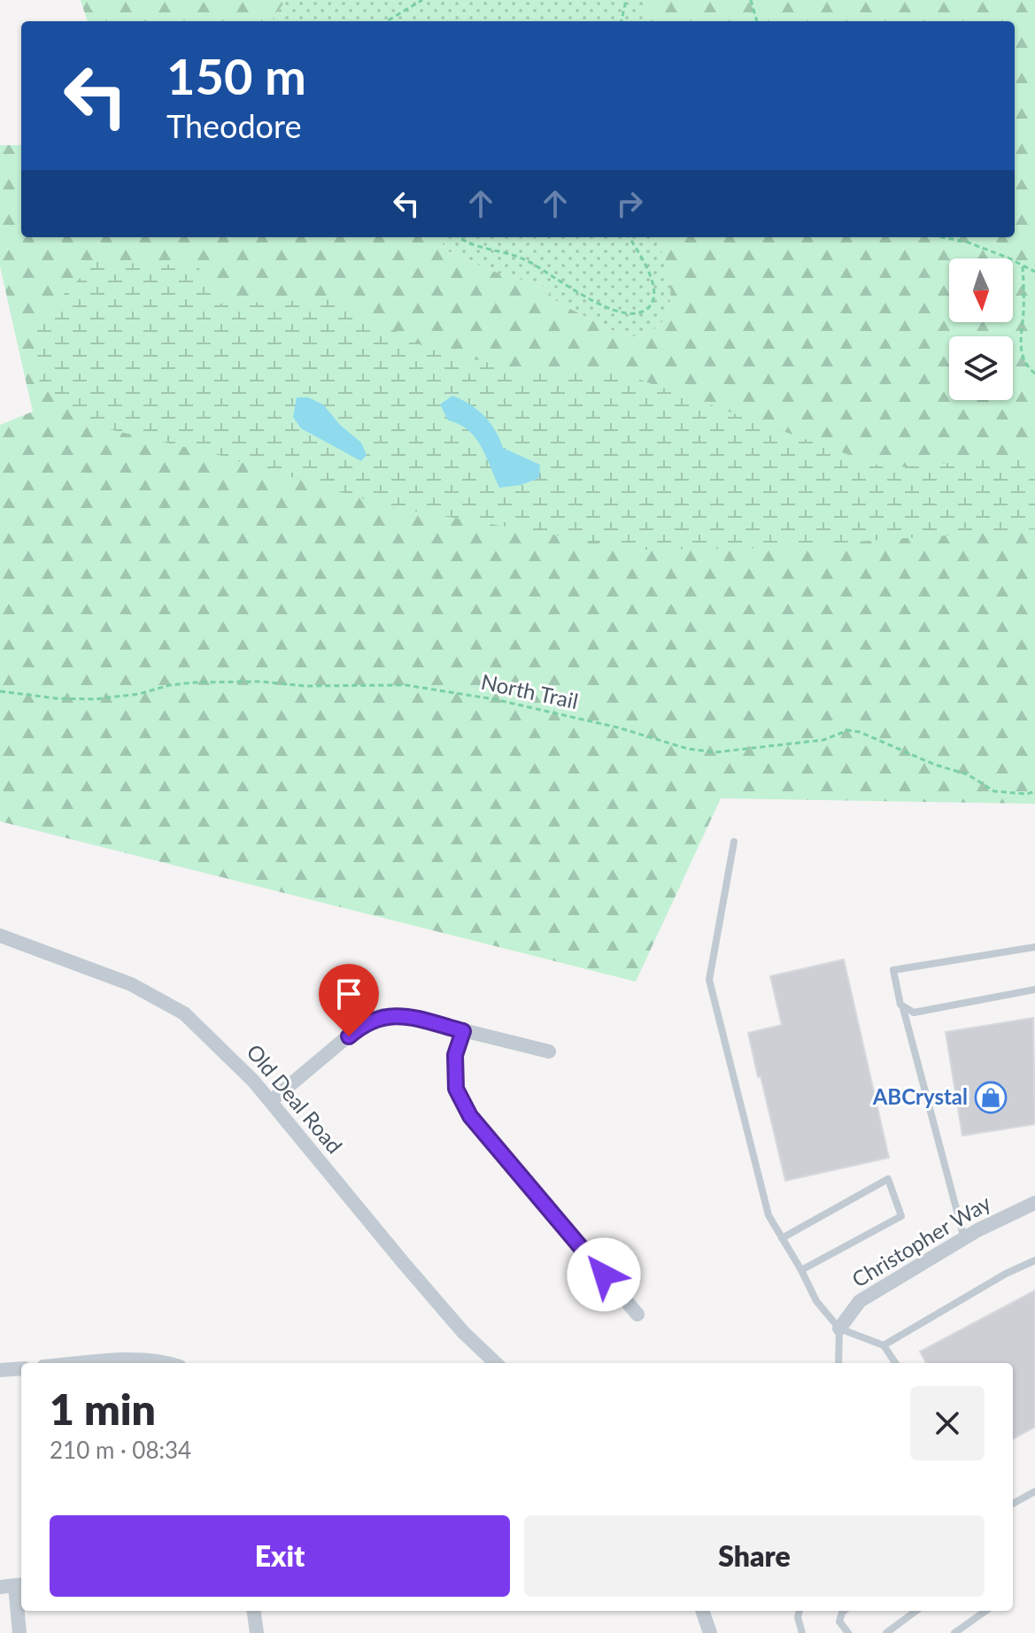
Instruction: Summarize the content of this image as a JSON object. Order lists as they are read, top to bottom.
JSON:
{
  "streets": {
    "street": ["Old Deal Road", "Christopher Way"],
    "path": ["North Trail"]
  },
  "places": {
    "shop": ["ABCrystal"]
  },
  "north": "bottom",
  "page": {
    "turn": ["150 m", "Theodore"],
    "heading": ["1 min", "210 m · 08:34"],
    "buttons": ["Exit", "Share"]
  }
}
